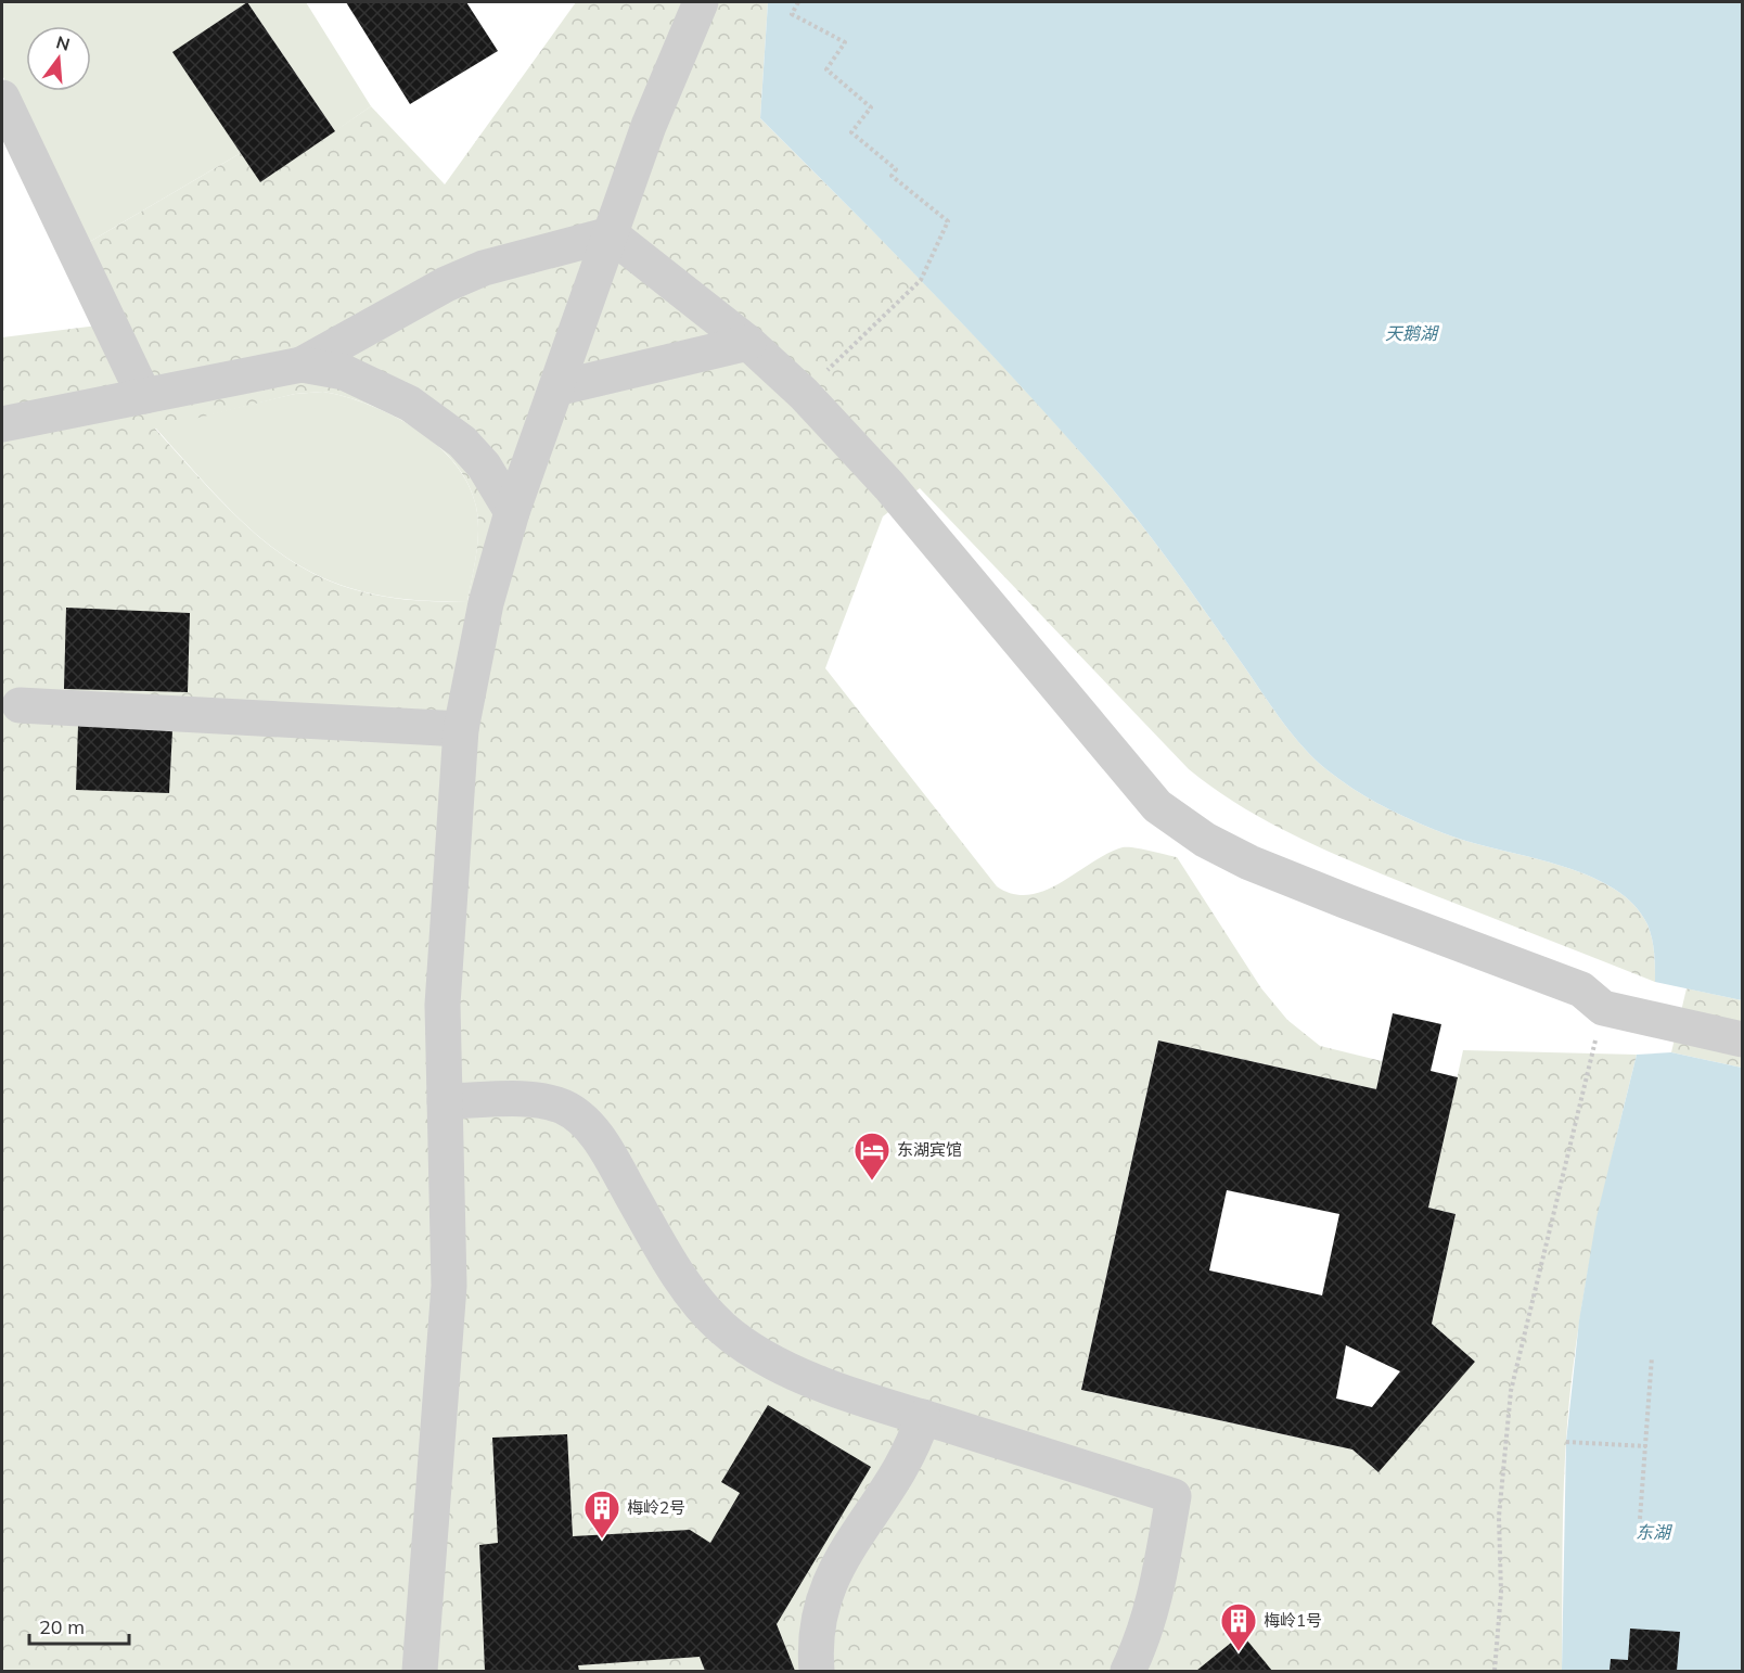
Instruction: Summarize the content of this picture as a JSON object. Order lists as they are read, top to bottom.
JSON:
{
  "water": ["天鹅湖", "东湖"],
  "places": {
    "hotel": ["东湖宾馆"],
    "building": ["梅岭2号", "梅岭1号"]
  },
  "scale_bar": "20 m",
  "north": "top"
}
